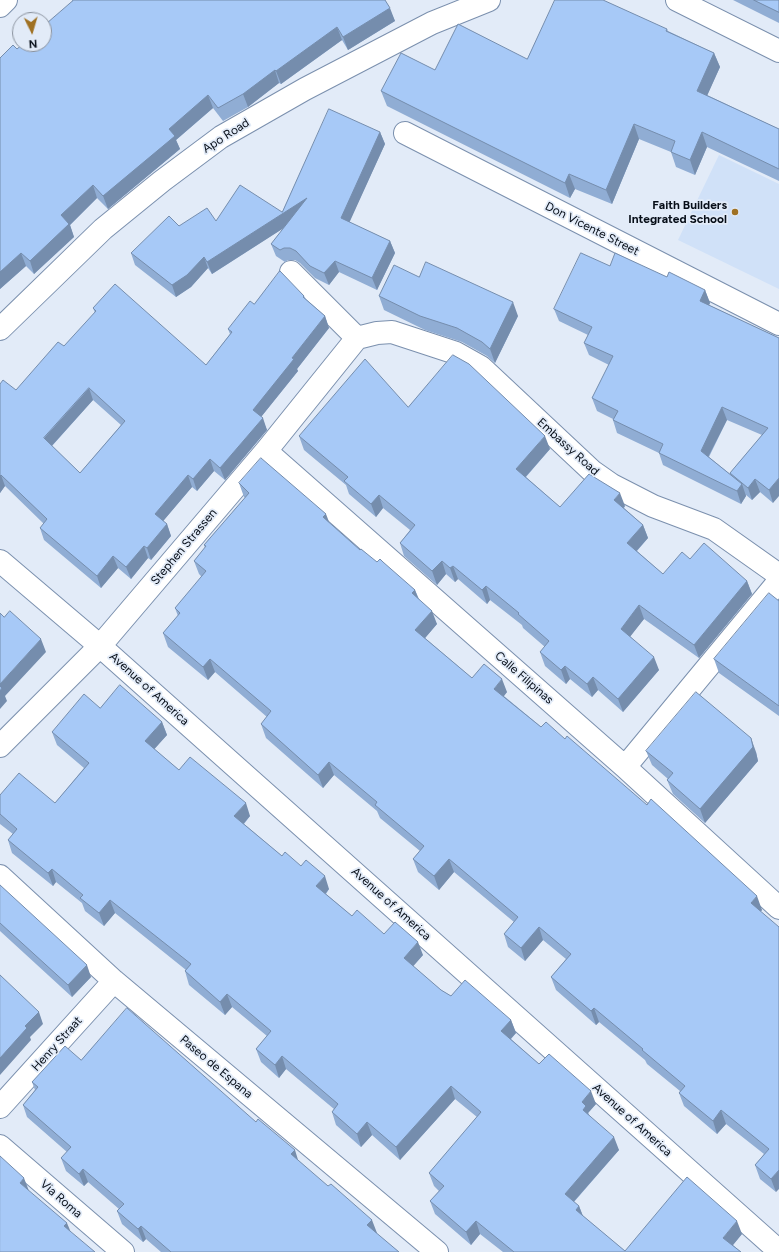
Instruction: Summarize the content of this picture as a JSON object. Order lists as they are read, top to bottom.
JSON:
{
  "streets": {
    "street": [
      "Apo Road",
      "Don Vicente Street",
      "Embassy Road",
      "Stephen Strassen",
      "Calle Filipinas",
      "Avenue of America",
      "Henry Straat",
      "Paseo de Espana",
      "Via Roma"
    ]
  },
  "crossings": [
    ["Embassy Road", "Stephen Strassen"],
    ["Stephen Strassen", "Calle Filipinas"],
    ["Stephen Strassen", "Avenue of America"],
    ["Henry Straat", "Paseo de Espana"]
  ],
  "places": ["Faith Builders Integrated School"],
  "north": "bottom"
}
